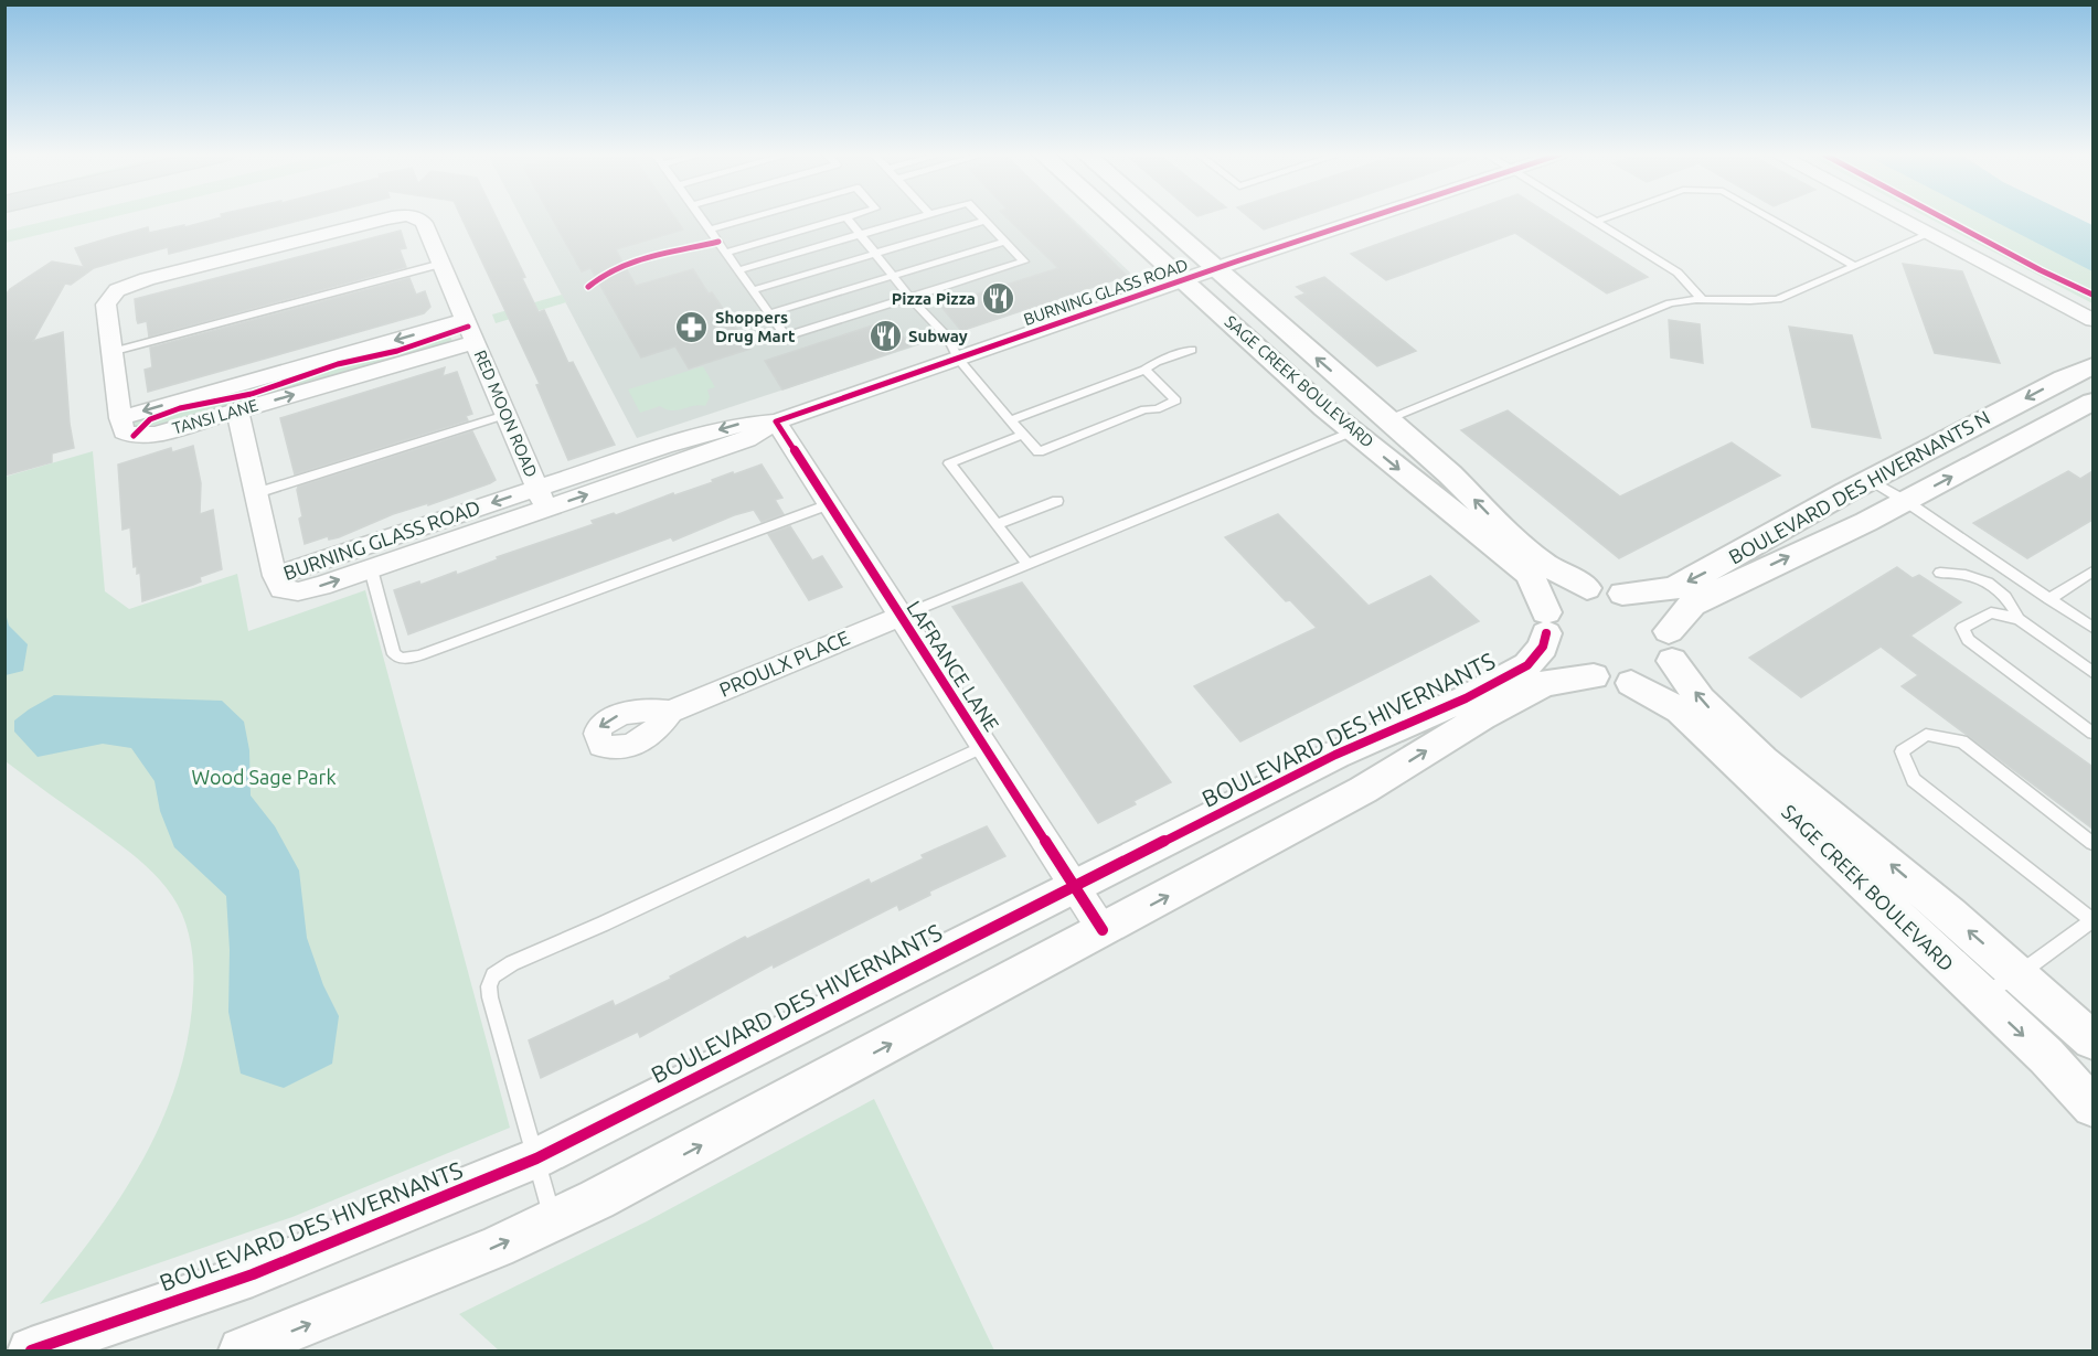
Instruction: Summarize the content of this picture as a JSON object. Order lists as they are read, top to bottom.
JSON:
{
  "streets": {
    "street": [
      "BURNING GLASS ROAD",
      "SAGE CREEK BOULEVARD",
      "RED MOON ROAD",
      "TANSI LANE",
      "BOULEVARD DES HIVERNANTS N",
      "PROULX PLACE",
      "LAFRANCE LANE",
      "BOULEVARD DES HIVERNANTS"
    ]
  },
  "crossings": [
    ["BURNING GLASS ROAD", "SAGE CREEK BOULEVARD"],
    ["BURNING GLASS ROAD", "RED MOON ROAD"],
    ["BURNING GLASS ROAD", "LAFRANCE LANE"],
    ["SAGE CREEK BOULEVARD", "BOULEVARD DES HIVERNANTS N"],
    ["SAGE CREEK BOULEVARD", "BOULEVARD DES HIVERNANTS"],
    ["RED MOON ROAD", "TANSI LANE"],
    ["BOULEVARD DES HIVERNANTS N", "BOULEVARD DES HIVERNANTS"],
    ["PROULX PLACE", "LAFRANCE LANE"],
    ["LAFRANCE LANE", "BOULEVARD DES HIVERNANTS"]
  ],
  "parks": ["Wood Sage Park"],
  "places": {
    "restaurant": ["Pizza Pizza", "Subway"],
    "pharmacy": ["Shoppers Drug Mart"]
  }
}
